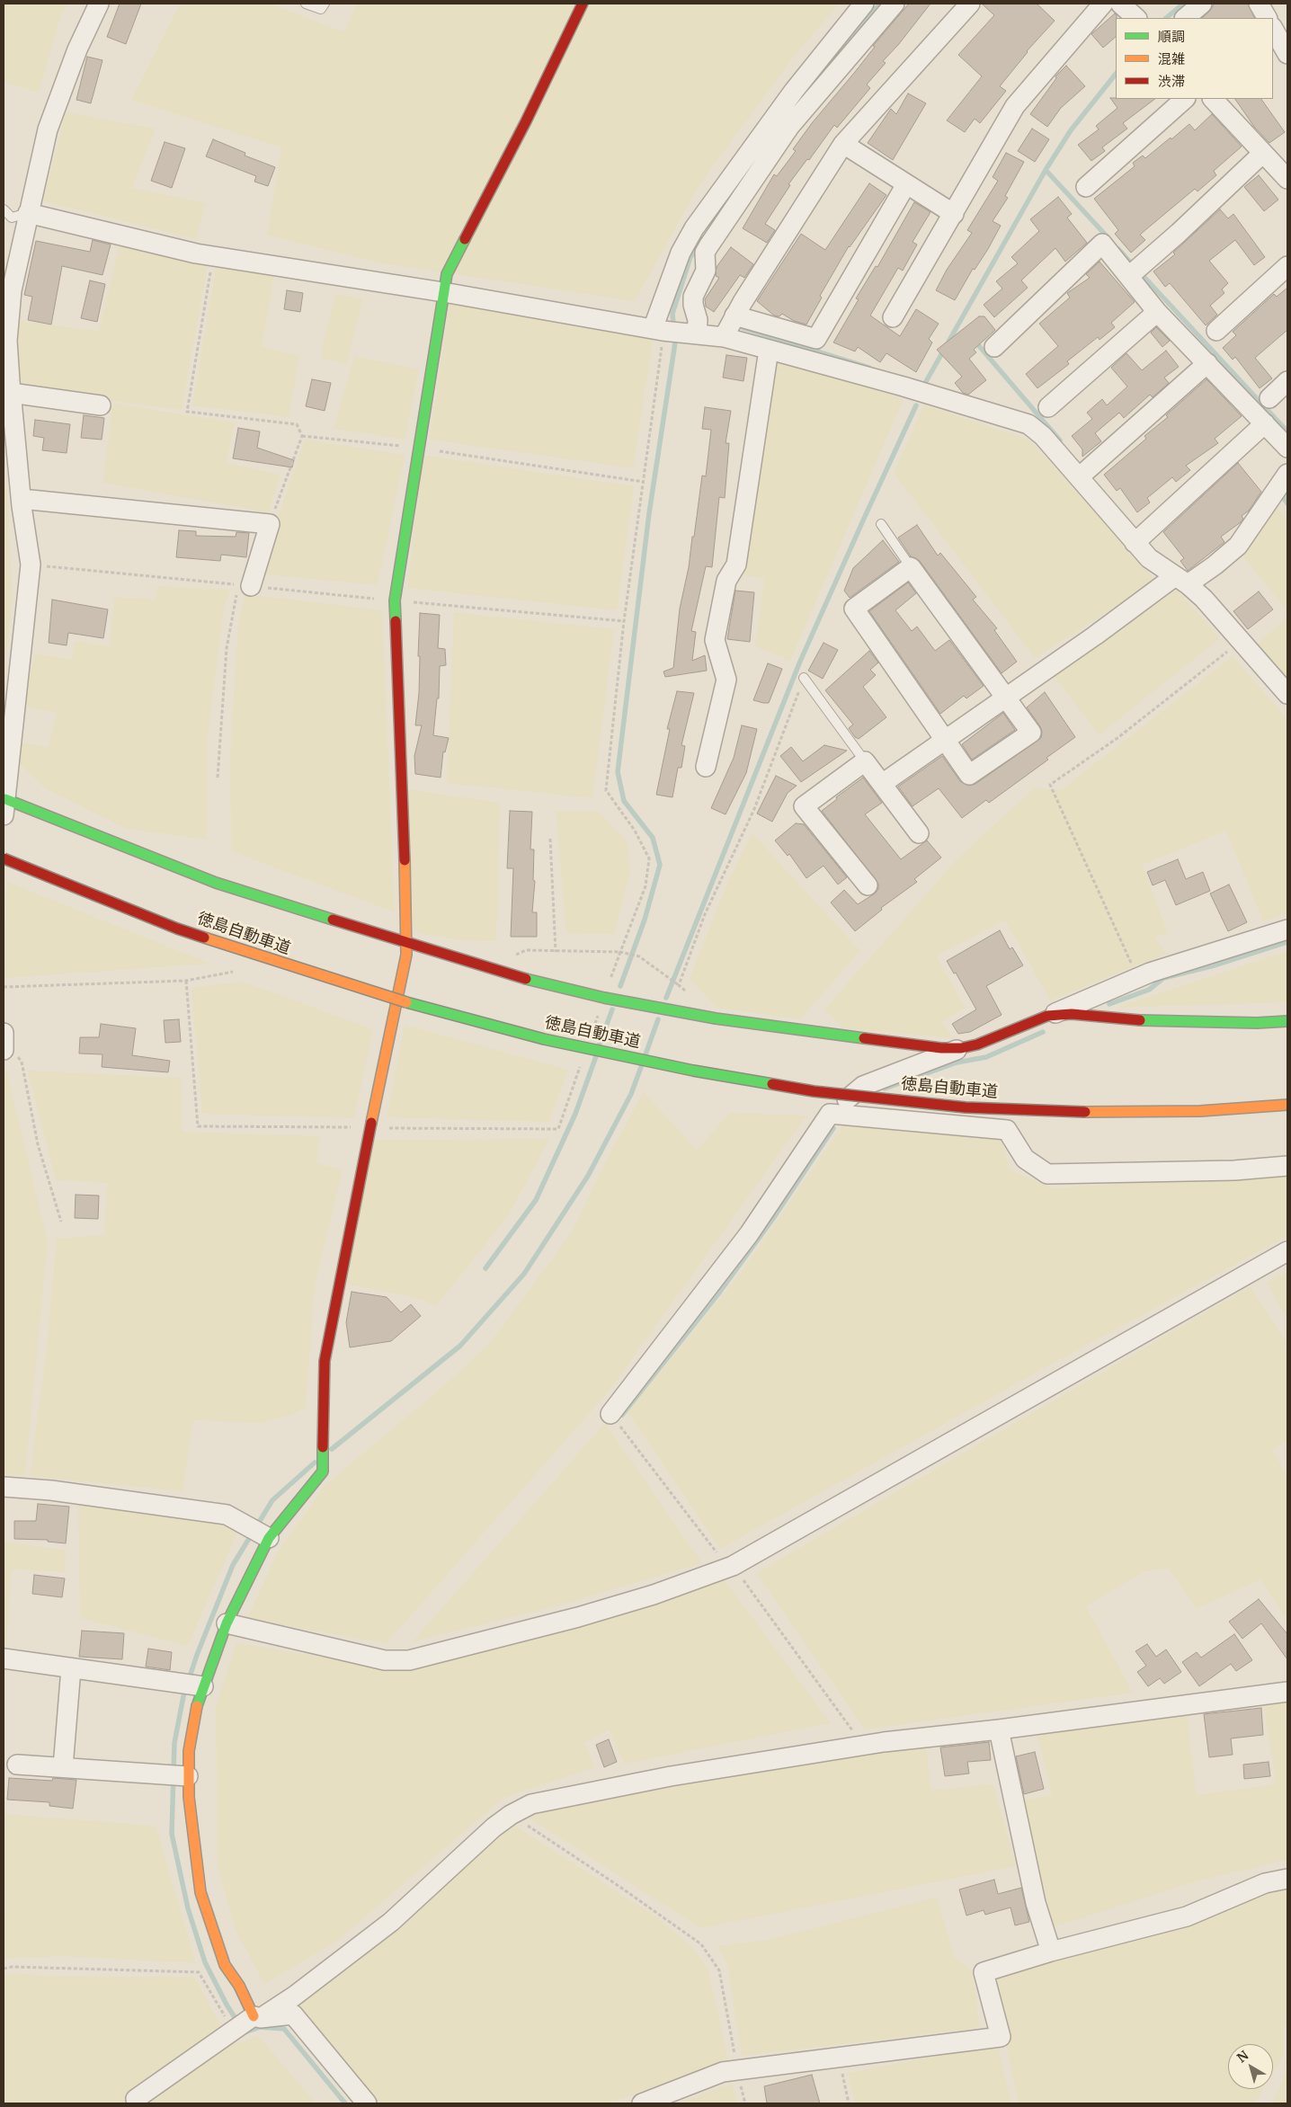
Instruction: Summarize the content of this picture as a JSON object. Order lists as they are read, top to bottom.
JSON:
{
  "streets": {
    "main road": ["徳島自動車道"]
  },
  "legend": ["順調", "混雑", "渋滞"],
  "north": "top left"
}
